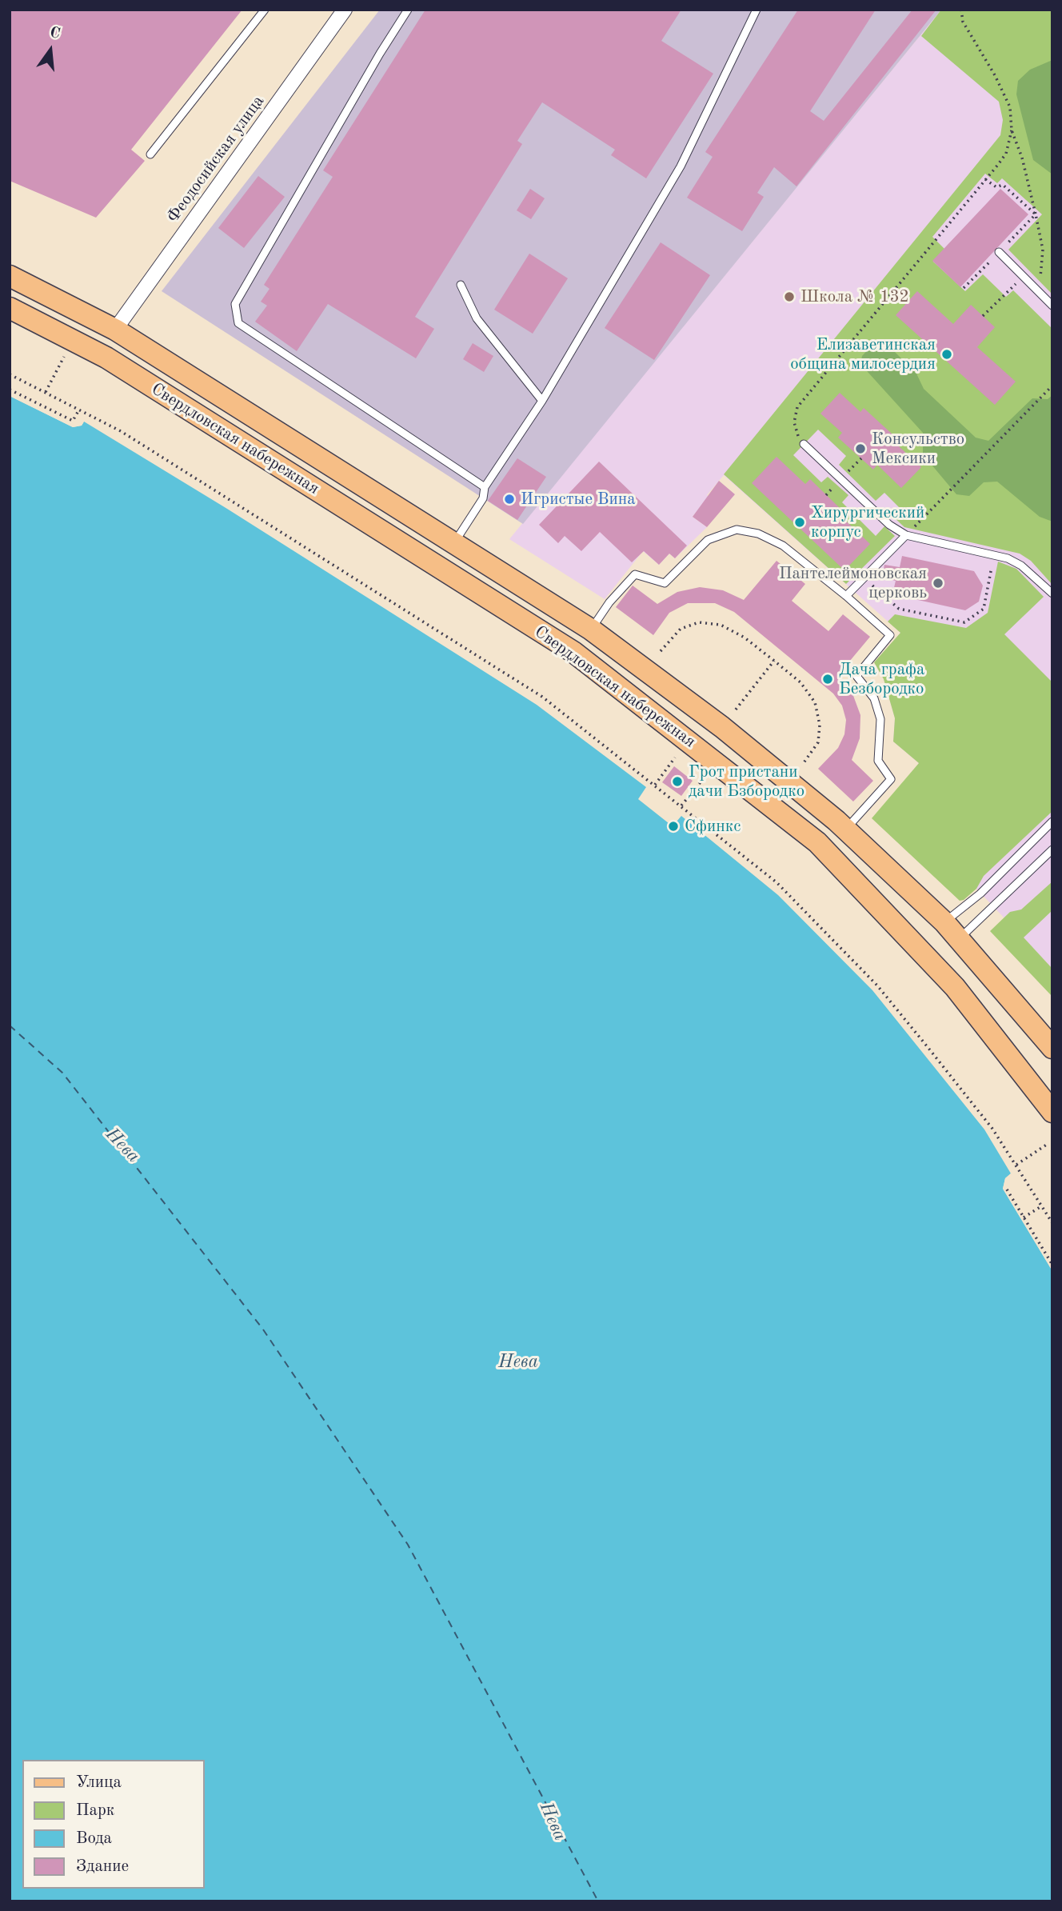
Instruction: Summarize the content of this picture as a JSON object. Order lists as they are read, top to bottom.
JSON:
{
  "streets": {
    "main road": ["Свердловская набережная"],
    "street": ["Феодосийская улица"]
  },
  "crossings": [
    ["Феодосийская улица", "Свердловская набережная"]
  ],
  "water": ["Нева"],
  "places": [
    "Школа № 132",
    "Елизаветинская община милосердия",
    "Консульство Мексики",
    "Игристые Вина",
    "Хирургический корпус",
    "Пантелеймоновская церковь",
    "Дача графа Безбородко",
    "Грот пристани дачи Бзбородко",
    "Сфинкс"
  ],
  "legend": [
    "Улица",
    "Парк",
    "Вода",
    "Здание"
  ],
  "north": "top"
}
